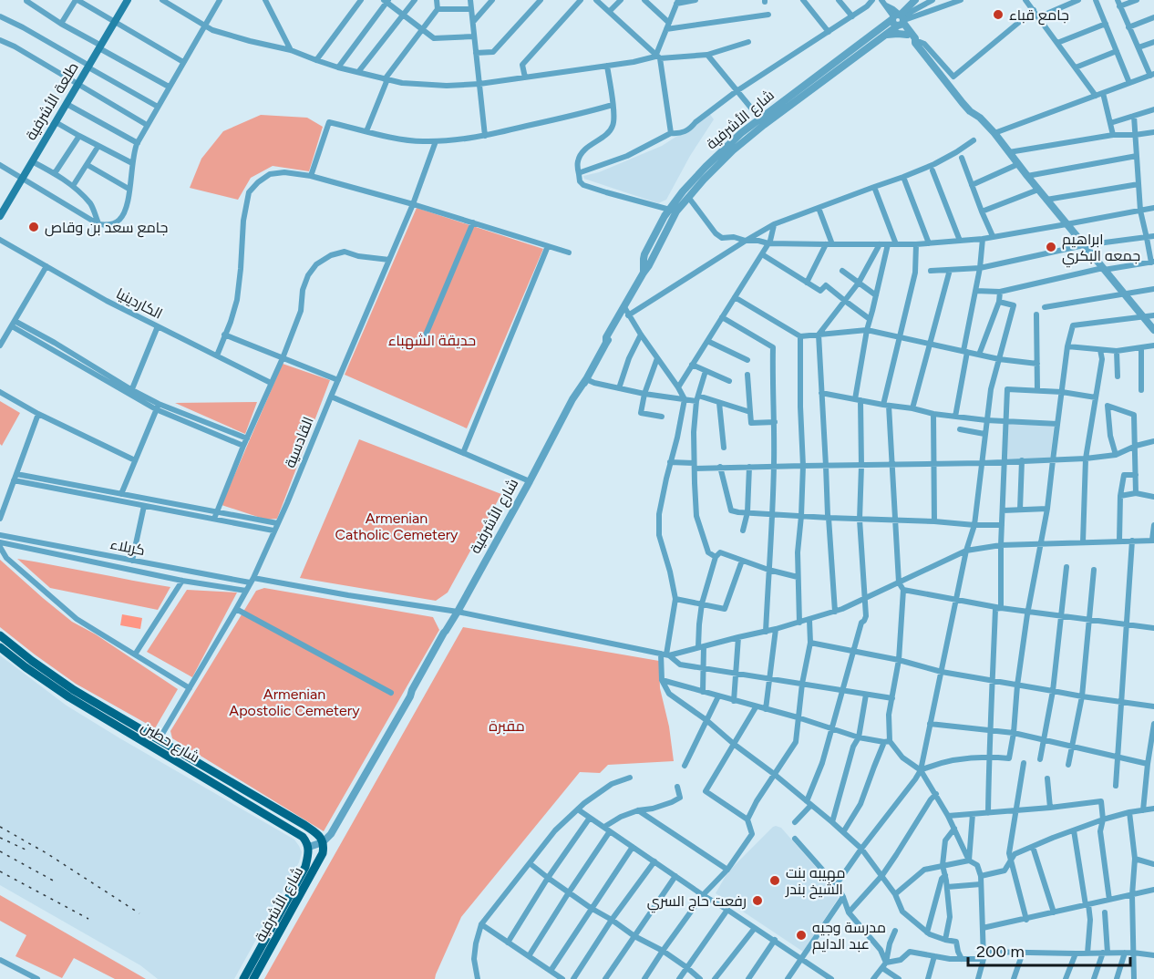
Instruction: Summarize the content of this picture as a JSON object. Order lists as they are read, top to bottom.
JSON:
{
  "streets": {
    "main road": ["طلعة الأشرفية", "شارع الأشرفية", "شارع حطين"],
    "street": ["الكاردينيا", "القادسية", "كربلاء"]
  },
  "crossings": [
    ["شارع الأشرفية", "كربلاء"],
    ["شارع الأشرفية", "شارع حطين"],
    ["القادسية", "كربلاء"],
    ["القادسية", "شارع حطين"]
  ],
  "parks": [
    "حديقة الشهباء",
    "Armenian Catholic Cemetery",
    "Armenian Apostolic Cemetery",
    "مقبرة"
  ],
  "places": [
    "جامع قباء",
    "جامع سعد بن وقاص",
    "ابراهيم جمعه البكري",
    "مهيبه بنت الشيخ بندر",
    "رفعت حاج السري",
    "مدرسة وجيه عبد الدايم"
  ],
  "scale_bar": "200 m"
}
